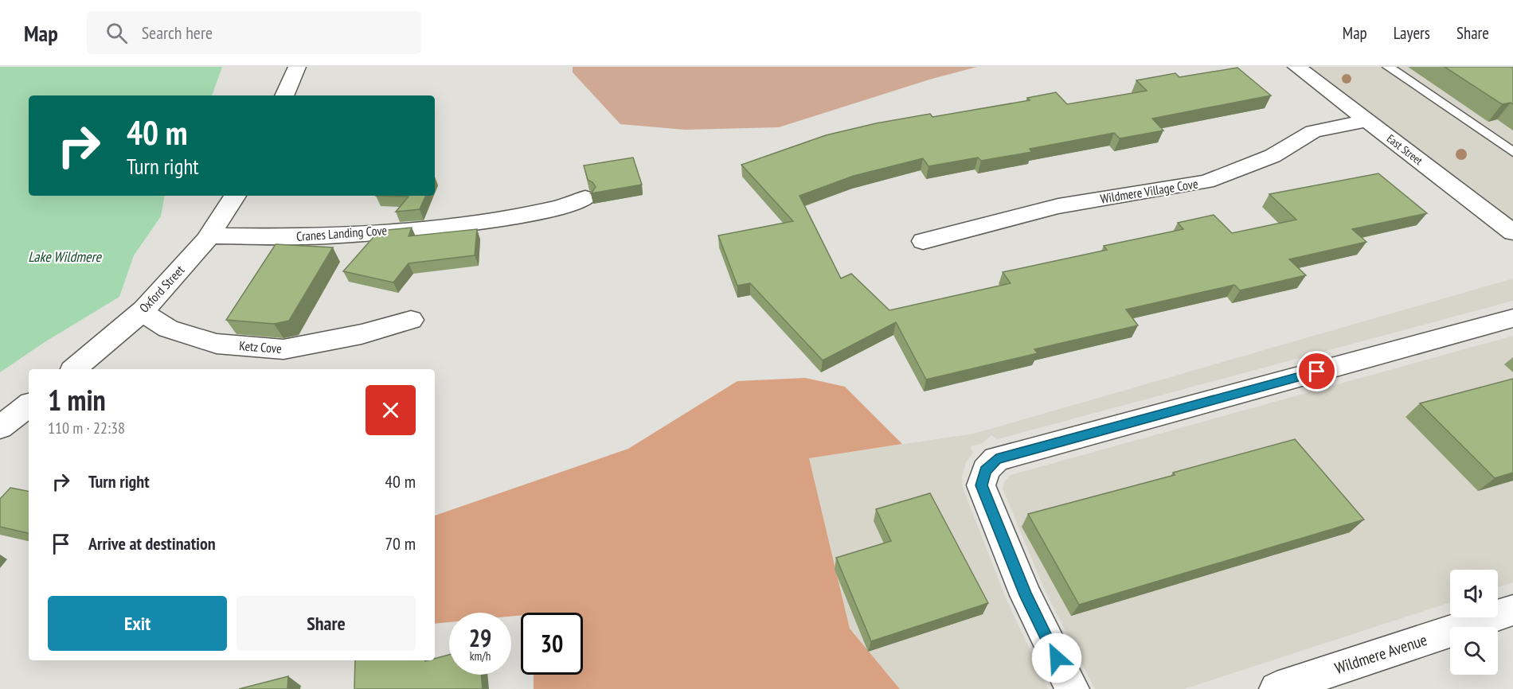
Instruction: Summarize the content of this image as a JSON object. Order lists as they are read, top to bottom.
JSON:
{
  "streets": {
    "street": [
      "East Street",
      "Wildmere Village Cove",
      "Cranes Landing Cove",
      "Oxford Street",
      "Ketz Cove",
      "Wildmere Avenue"
    ]
  },
  "crossings": [
    ["East Street", "Wildmere Village Cove"],
    ["Cranes Landing Cove", "Oxford Street"],
    ["Oxford Street", "Ketz Cove"]
  ],
  "water": ["Lake Wildmere"],
  "page": {
    "header": "Map",
    "search": "Search here",
    "nav": ["Map", "Layers", "Share"],
    "turn": ["40 m", "Turn right"],
    "heading": ["1 min", "110 m · 22:38"],
    "list": [
      {
        "name": "Turn right",
        "value": "40 m"
      },
      {
        "name": "Arrive at destination",
        "value": "70 m"
      }
    ],
    "buttons": ["Exit", "Share"],
    "speed": "29 km/h",
    "limit": "30"
  }
}
